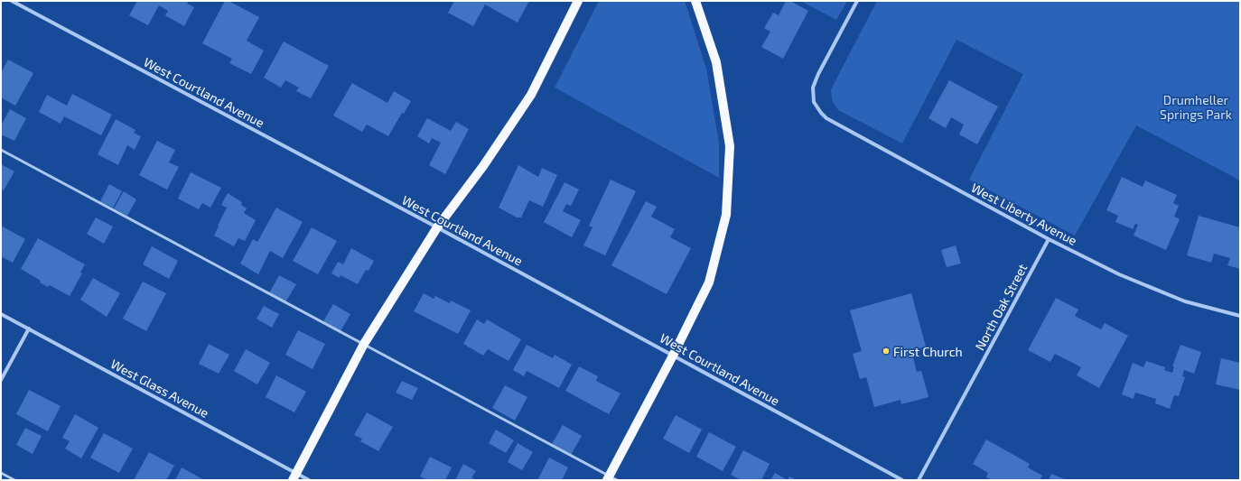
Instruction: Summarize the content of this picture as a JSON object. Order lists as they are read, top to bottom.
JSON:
{
  "streets": {
    "street": [
      "West Courtland Avenue",
      "West Liberty Avenue",
      "North Oak Street",
      "West Glass Avenue"
    ]
  },
  "crossings": [
    ["West Liberty Avenue", "North Oak Street"]
  ],
  "parks": ["Drumheller Springs Park"],
  "places": ["First Church"]
}
